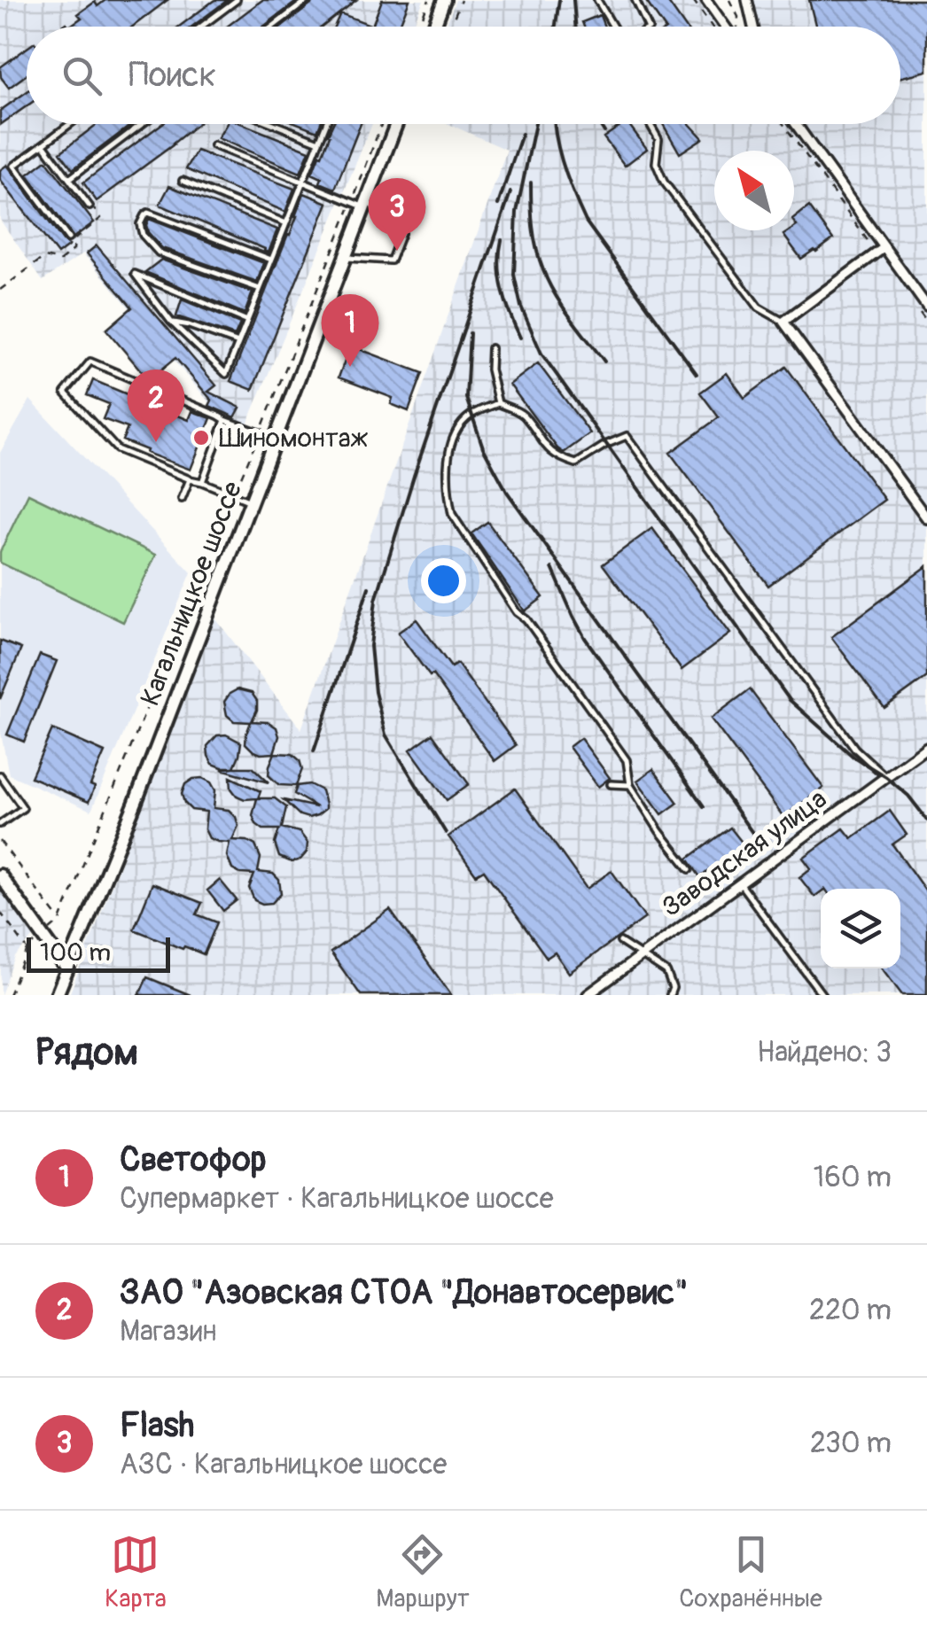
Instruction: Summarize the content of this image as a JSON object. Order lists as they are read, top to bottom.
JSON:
{
  "streets": {
    "main road": ["Кагальницкое шоссе"],
    "street": ["Заводская улица"]
  },
  "places": ["Шиномонтаж"],
  "scale_bar": "100 m",
  "north": "top left",
  "page": {
    "search": "Поиск",
    "pins": ["3", "1", "2"],
    "scale": "100 m",
    "heading": ["Рядом", "Найдено: 3"],
    "list": [
      {
        "mark": "1",
        "name": "Светофор",
        "note": "Супермаркет · Кагальницкое шоссе",
        "value": "160 m"
      },
      {
        "mark": "2",
        "name": "ЗАО \"Азовская СТОА \"Донавтосервис\"",
        "note": "Магазин",
        "value": "220 m"
      },
      {
        "mark": "3",
        "name": "Flash",
        "note": "АЗС · Кагальницкое шоссе",
        "value": "230 m"
      }
    ],
    "nav": ["Карта", "Маршрут", "Сохранённые"]
  }
}
